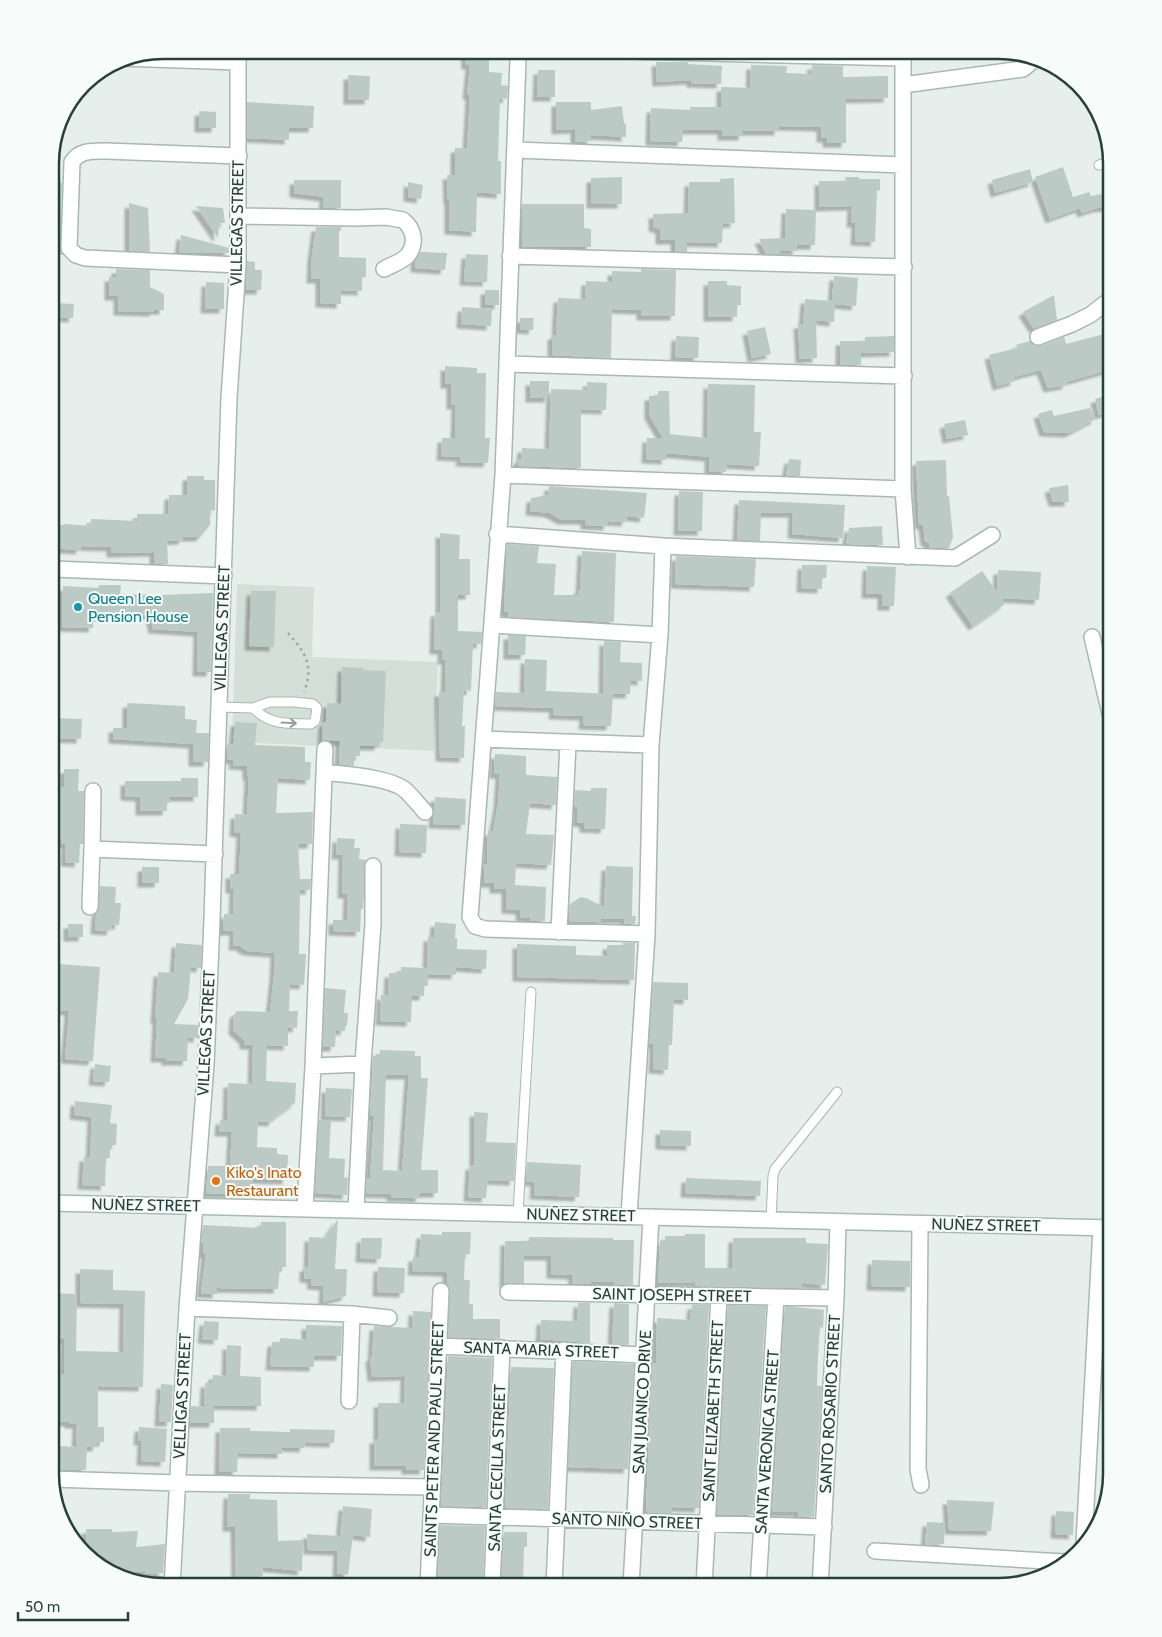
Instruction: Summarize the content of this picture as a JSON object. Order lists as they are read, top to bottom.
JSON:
{
  "streets": {
    "street": [
      "VILLEGAS STREET",
      "NUÑEZ STREET",
      "SAINT JOSEPH STREET",
      "SANTA MARIA STREET",
      "VELLIGAS STREET",
      "SAN JUANICO DRIVE",
      "SANTO ROSARIO STREET",
      "SAINT ELIZABETH STREET",
      "SAINTS PETER AND PAUL STREET",
      "SANTA VERONICA STREET",
      "SANTA CECILLA STREET",
      "SANTO NIÑO STREET"
    ]
  },
  "crossings": [
    ["VILLEGAS STREET", "NUÑEZ STREET"],
    ["VILLEGAS STREET", "VELLIGAS STREET"],
    ["NUÑEZ STREET", "VELLIGAS STREET"],
    ["NUÑEZ STREET", "SAN JUANICO DRIVE"],
    ["NUÑEZ STREET", "SANTO ROSARIO STREET"],
    ["SAINT JOSEPH STREET", "SAN JUANICO DRIVE"],
    ["SAINT JOSEPH STREET", "SANTO ROSARIO STREET"],
    ["SAINT JOSEPH STREET", "SAINT ELIZABETH STREET"],
    ["SAINT JOSEPH STREET", "SANTA VERONICA STREET"],
    ["SANTA MARIA STREET", "SAN JUANICO DRIVE"],
    ["SANTA MARIA STREET", "SAINTS PETER AND PAUL STREET"],
    ["SANTA MARIA STREET", "SANTA CECILLA STREET"],
    ["SAN JUANICO DRIVE", "SANTO NIÑO STREET"],
    ["SANTO ROSARIO STREET", "SANTO NIÑO STREET"],
    ["SAINT ELIZABETH STREET", "SANTO NIÑO STREET"],
    ["SAINTS PETER AND PAUL STREET", "SANTO NIÑO STREET"],
    ["SANTA VERONICA STREET", "SANTO NIÑO STREET"],
    ["SANTA CECILLA STREET", "SANTO NIÑO STREET"]
  ],
  "places": ["Queen Lee Pension House", "Kiko's Inato Restaurant"],
  "scale_bar": "50 m"
}
